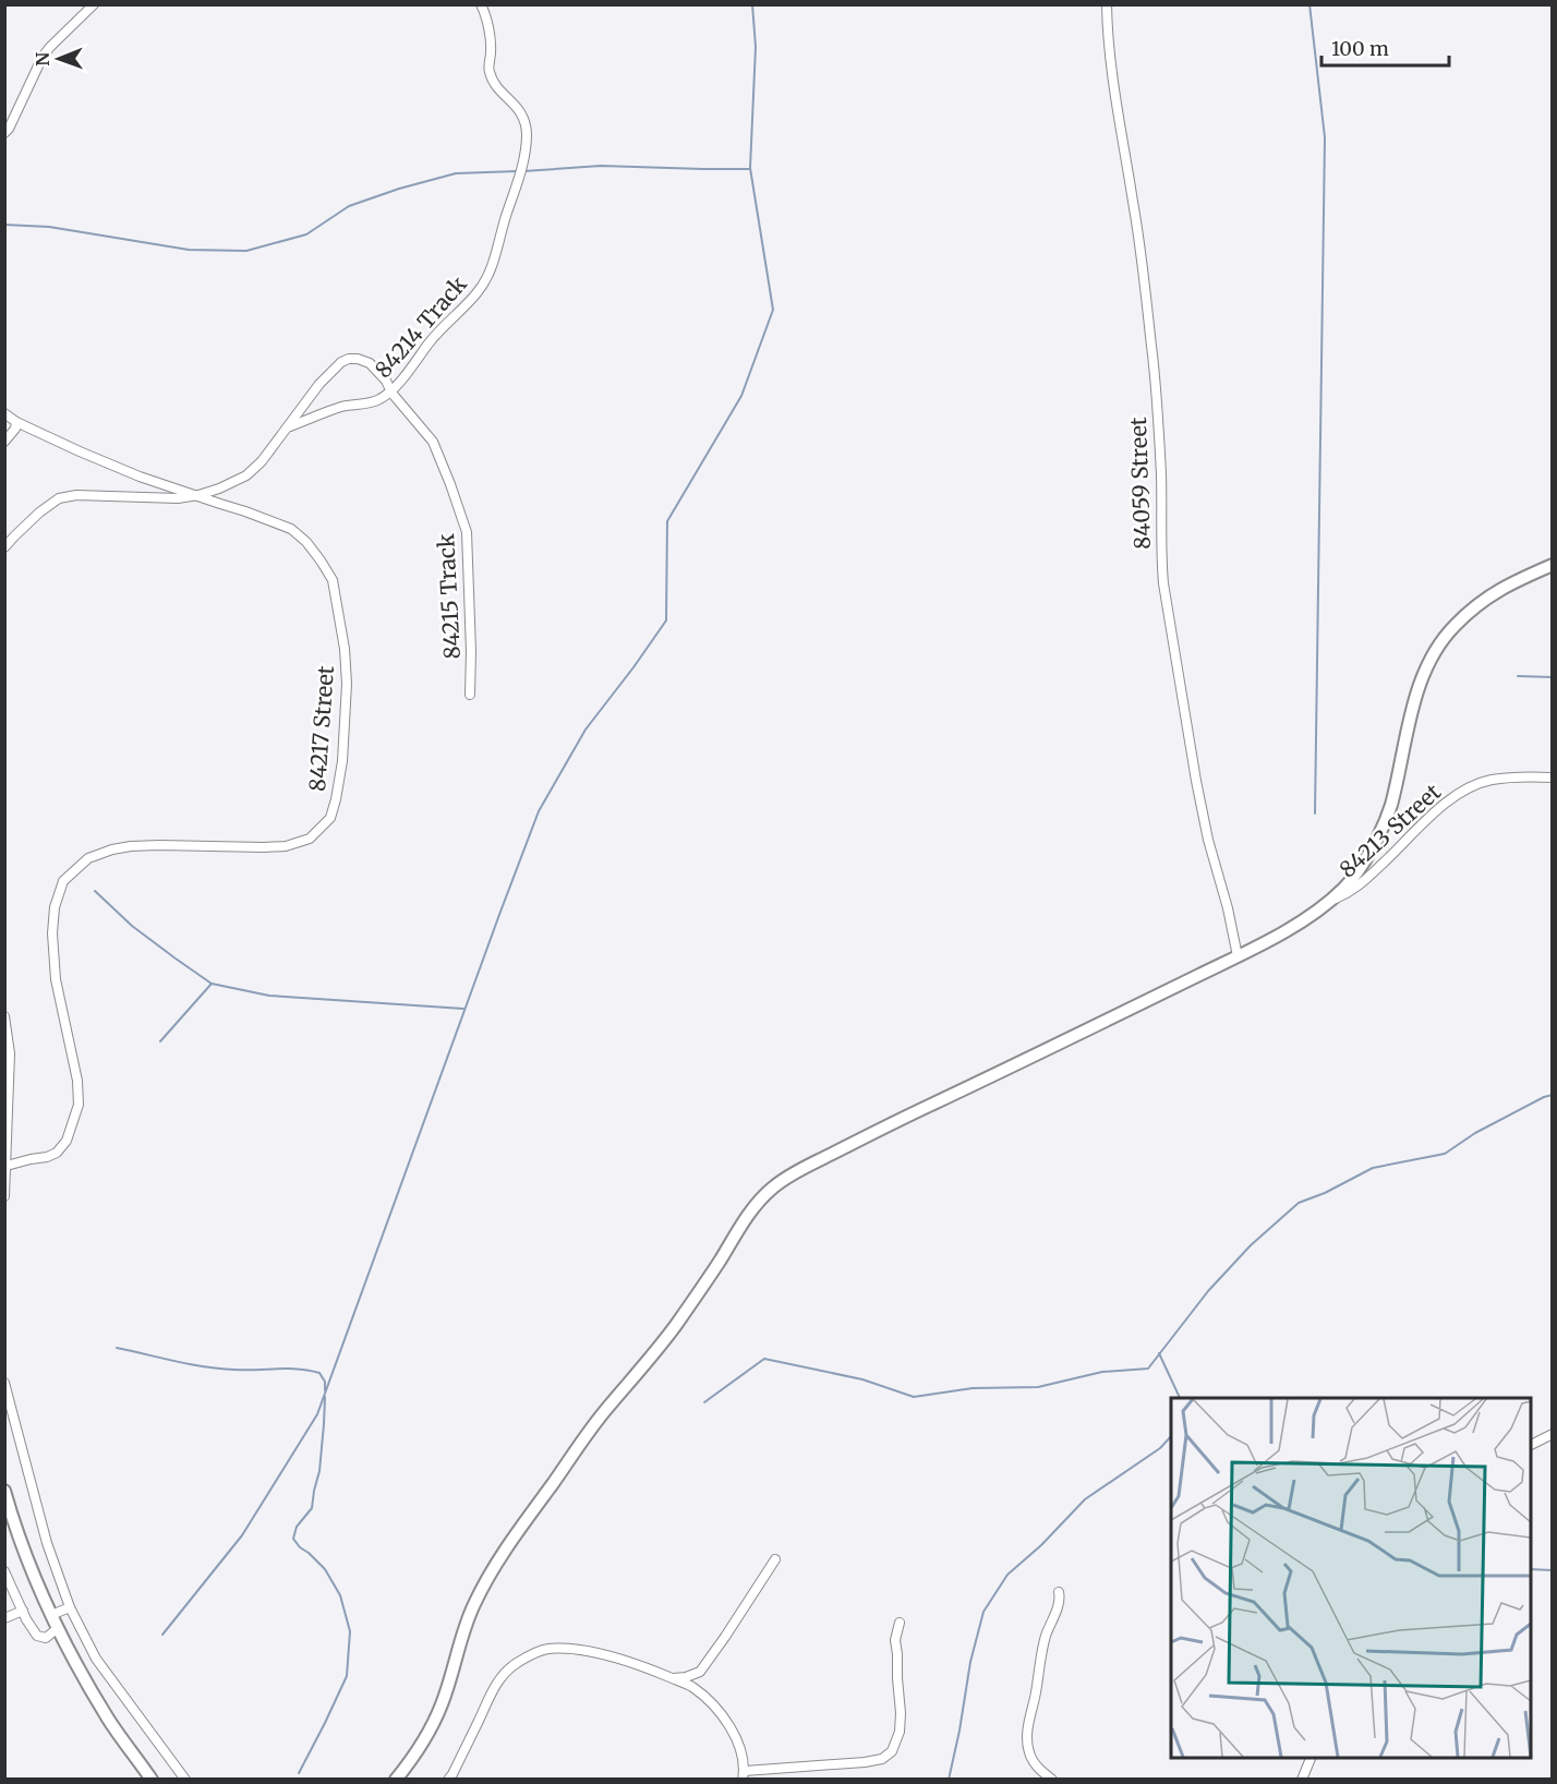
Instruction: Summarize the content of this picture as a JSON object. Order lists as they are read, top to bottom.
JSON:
{
  "streets": {
    "street": [
      "84214 Track",
      "84059 Street",
      "84215 Track",
      "84217 Street",
      "84213 Street"
    ]
  },
  "crossings": [
    ["84214 Track", "84215 Track"]
  ],
  "scale_bar": "100 m",
  "north": "left"
}
